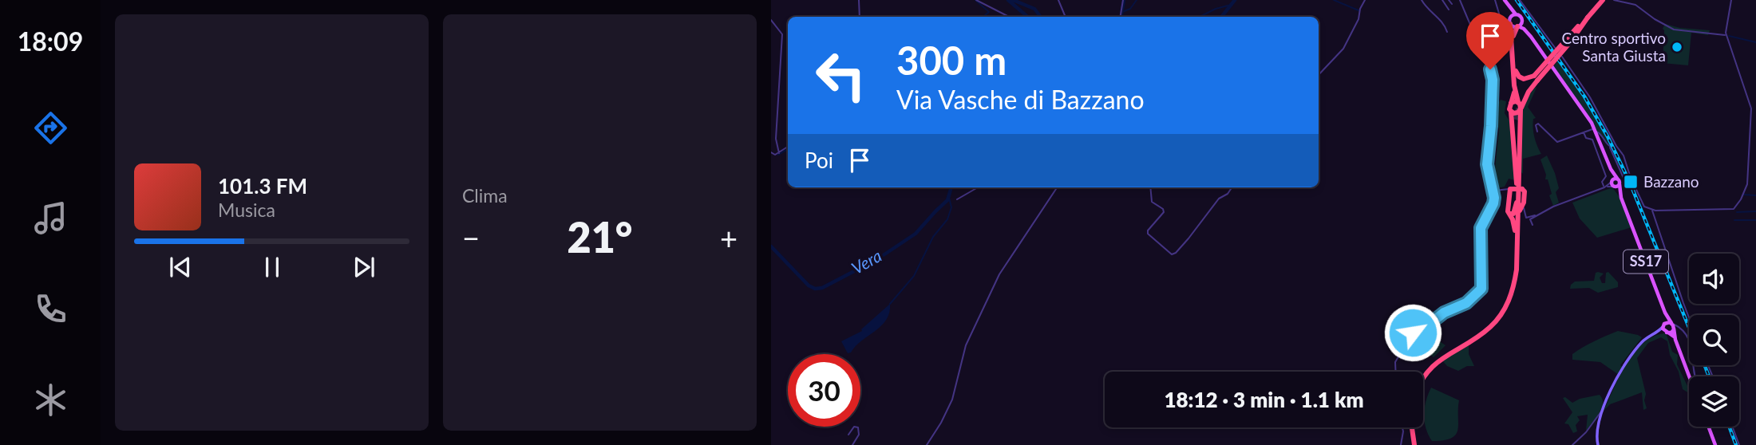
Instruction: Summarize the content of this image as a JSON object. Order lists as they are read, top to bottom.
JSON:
{
  "streets": {
    "main road": ["SS17"]
  },
  "water": ["Vera"],
  "places": {
    "other": ["Centro sportivo Santa Giusta"],
    "transit": ["Bazzano"]
  },
  "page": {
    "tabs": "18:09",
    "tile": "Clima",
    "turn": ["300 m", "Via Vasche di Bazzano"],
    "then": "Poi",
    "song": ["101.3 FM", "Musica"],
    "heat": ["−", "21°", "+"],
    "limit": "30",
    "trip": "18:12 · 3 min · 1.1 km"
  }
}
